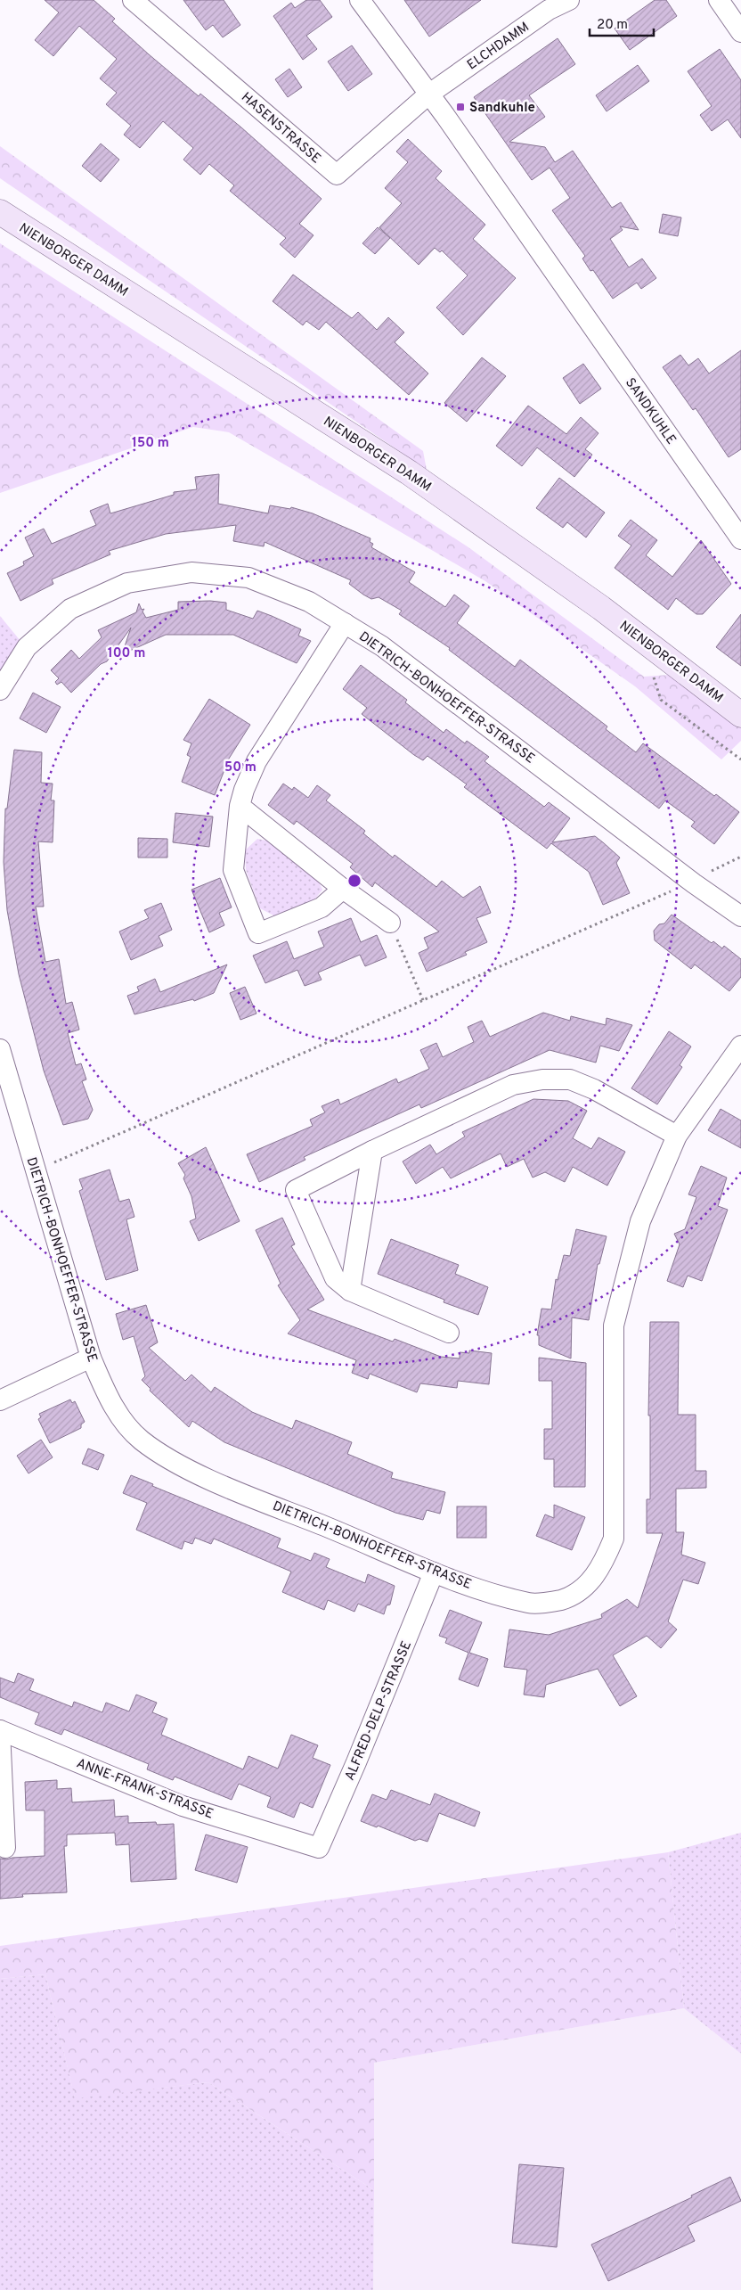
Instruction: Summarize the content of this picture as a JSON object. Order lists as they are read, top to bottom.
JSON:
{
  "streets": {
    "street": [
      "ELCHDAMM",
      "HASENSTRASSE",
      "NIENBORGER DAMM",
      "SANDKUHLE",
      "DIETRICH-BONHOEFFER-STRASSE",
      "ALFRED-DELP-STRASSE",
      "ANNE-FRANK-STRASSE"
    ]
  },
  "crossings": [
    ["ELCHDAMM", "HASENSTRASSE"],
    ["ELCHDAMM", "SANDKUHLE"],
    ["HASENSTRASSE", "SANDKUHLE"],
    ["DIETRICH-BONHOEFFER-STRASSE", "ALFRED-DELP-STRASSE"],
    ["ALFRED-DELP-STRASSE", "ANNE-FRANK-STRASSE"]
  ],
  "places": {
    "transit": ["Sandkuhle"]
  },
  "scale_bar": "20 m",
  "rings": ["150 m", "100 m", "50 m"]
}
